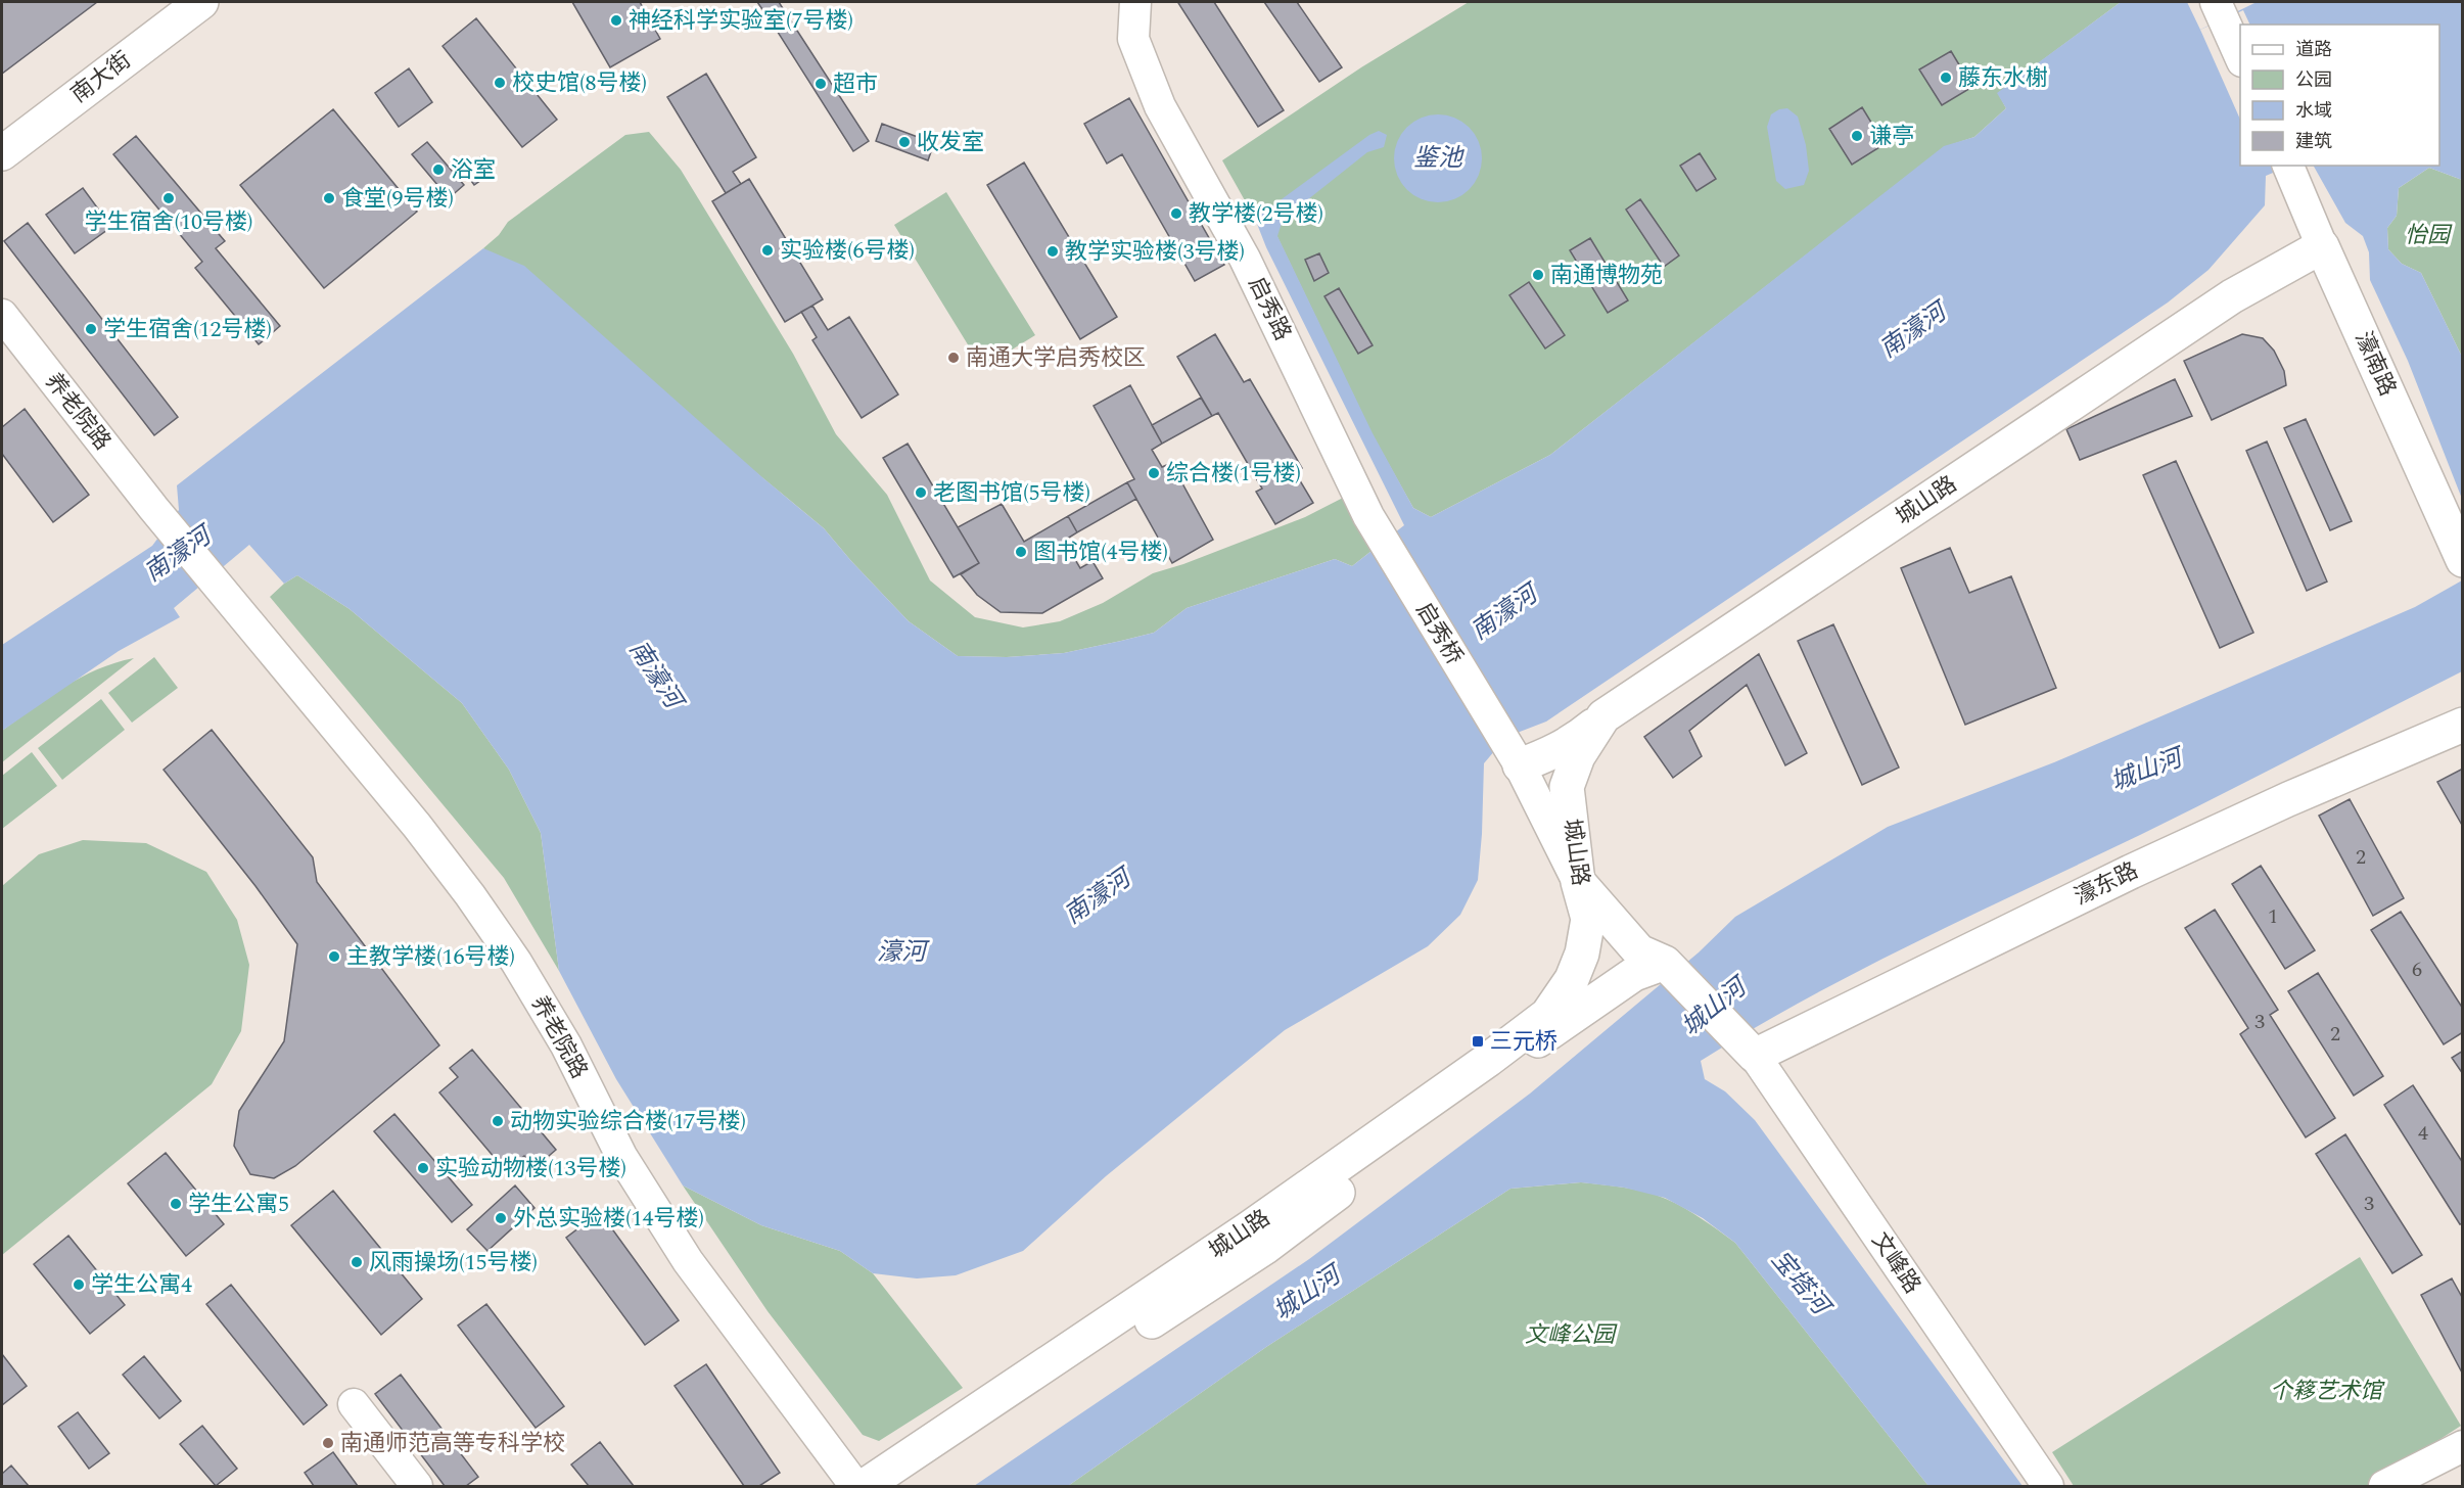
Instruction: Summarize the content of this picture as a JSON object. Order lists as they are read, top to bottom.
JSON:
{
  "streets": {
    "main road": [
      "南大街",
      "濠南路",
      "城山路",
      "濠东路"
    ],
    "street": [
      "启秀路",
      "养老院路",
      "启秀桥",
      "文峰路"
    ]
  },
  "crossings": [
    ["启秀路", "启秀桥"],
    ["濠南路", "城山路"],
    ["濠东路", "文峰路"]
  ],
  "water": [
    "鉴池",
    "南濠河",
    "城山河",
    "濠河",
    "宝塔河"
  ],
  "parks": ["怡园", "文峰公园", "个簃艺术馆"],
  "places": {
    "other": [
      "神经科学实验室(7号楼)",
      "藤东水榭",
      "校史馆(8号楼)",
      "超市",
      "谦亭",
      "收发室",
      "浴室",
      "学生宿舍(10号楼)",
      "食堂(9号楼)",
      "教学楼(2号楼)",
      "实验楼(6号楼)",
      "教学实验楼(3号楼)",
      "南通博物苑",
      "学生宿舍(12号楼)",
      "南通大学启秀校区",
      "综合楼(1号楼)",
      "老图书馆(5号楼)",
      "图书馆(4号楼)",
      "主教学楼(16号楼)",
      "动物实验综合楼(17号楼)",
      "实验动物楼(13号楼)",
      "学生公寓5",
      "外总实验楼(14号楼)",
      "风雨操场(15号楼)",
      "学生公寓4",
      "南通师范高等专科学校"
    ],
    "transit": ["三元桥"]
  },
  "house_numbers": [
    "2",
    "1",
    "6",
    "3",
    "2",
    "4",
    "3"
  ],
  "legend": [
    "道路",
    "公园",
    "水域",
    "建筑"
  ]
}
